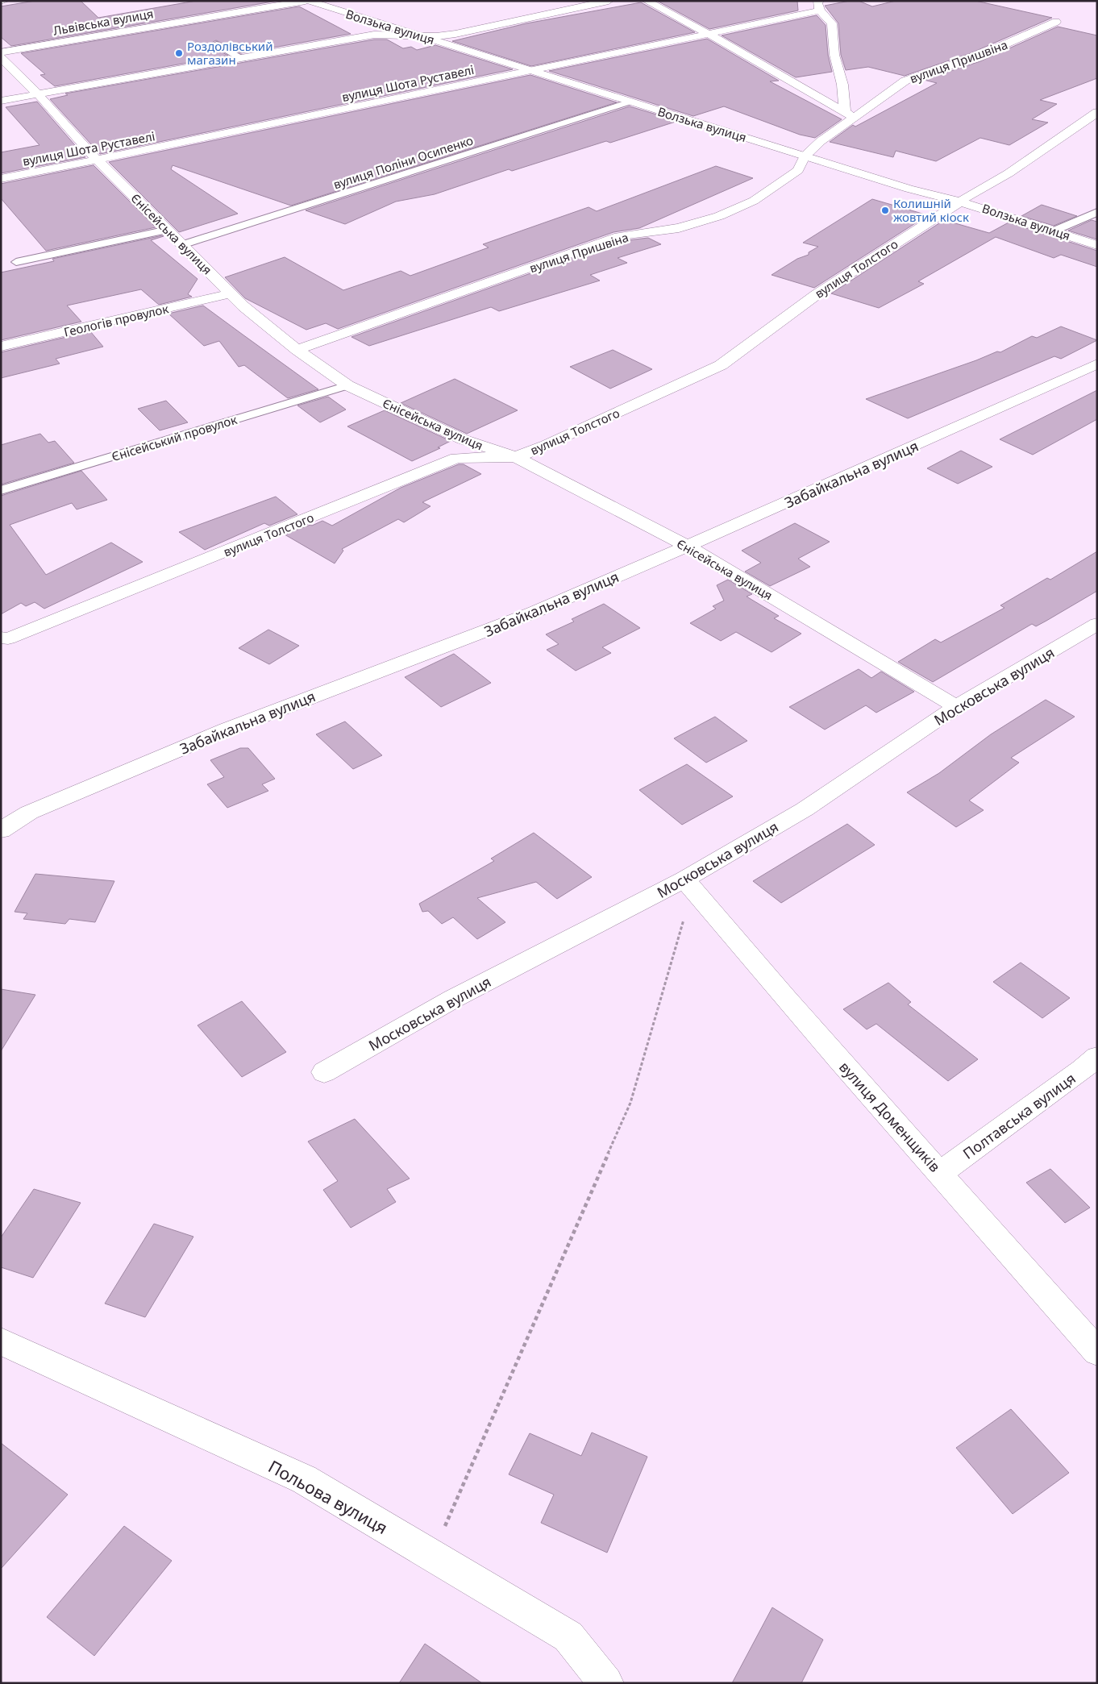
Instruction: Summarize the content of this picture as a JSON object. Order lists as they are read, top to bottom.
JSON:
{
  "streets": {
    "street": [
      "Львівська вулиця",
      "Волзька вулиця",
      "вулиця Пришвіна",
      "вулиця Шота Руставелі",
      "Єнісейська вулиця",
      "вулиця Толстого",
      "Геологів провулок",
      "Забайкальна вулиця",
      "Московська вулиця",
      "Полтавська вулиця",
      "вулиця Доменщиків",
      "Польова вулиця"
    ],
    "lane": ["вулиця Поліни Осипенко", "Єнісейський провулок"]
  },
  "crossings": [
    ["Львівська вулиця", "Волзька вулиця"],
    ["Волзька вулиця", "вулиця Пришвіна"],
    ["Волзька вулиця", "вулиця Шота Руставелі"],
    ["Волзька вулиця", "вулиця Поліни Осипенко"],
    ["Волзька вулиця", "вулиця Толстого"],
    ["вулиця Пришвіна", "Єнісейська вулиця"],
    ["вулиця Шота Руставелі", "Єнісейська вулиця"],
    ["вулиця Поліни Осипенко", "Єнісейська вулиця"],
    ["Єнісейська вулиця", "вулиця Толстого"],
    ["Єнісейська вулиця", "Геологів провулок"],
    ["Єнісейська вулиця", "Єнісейський провулок"],
    ["Єнісейська вулиця", "Забайкальна вулиця"],
    ["Єнісейська вулиця", "Московська вулиця"],
    ["Московська вулиця", "вулиця Доменщиків"],
    ["Полтавська вулиця", "вулиця Доменщиків"]
  ],
  "places": ["Роздолівський магазин", "Колишній жовтий кіоск"]
}
